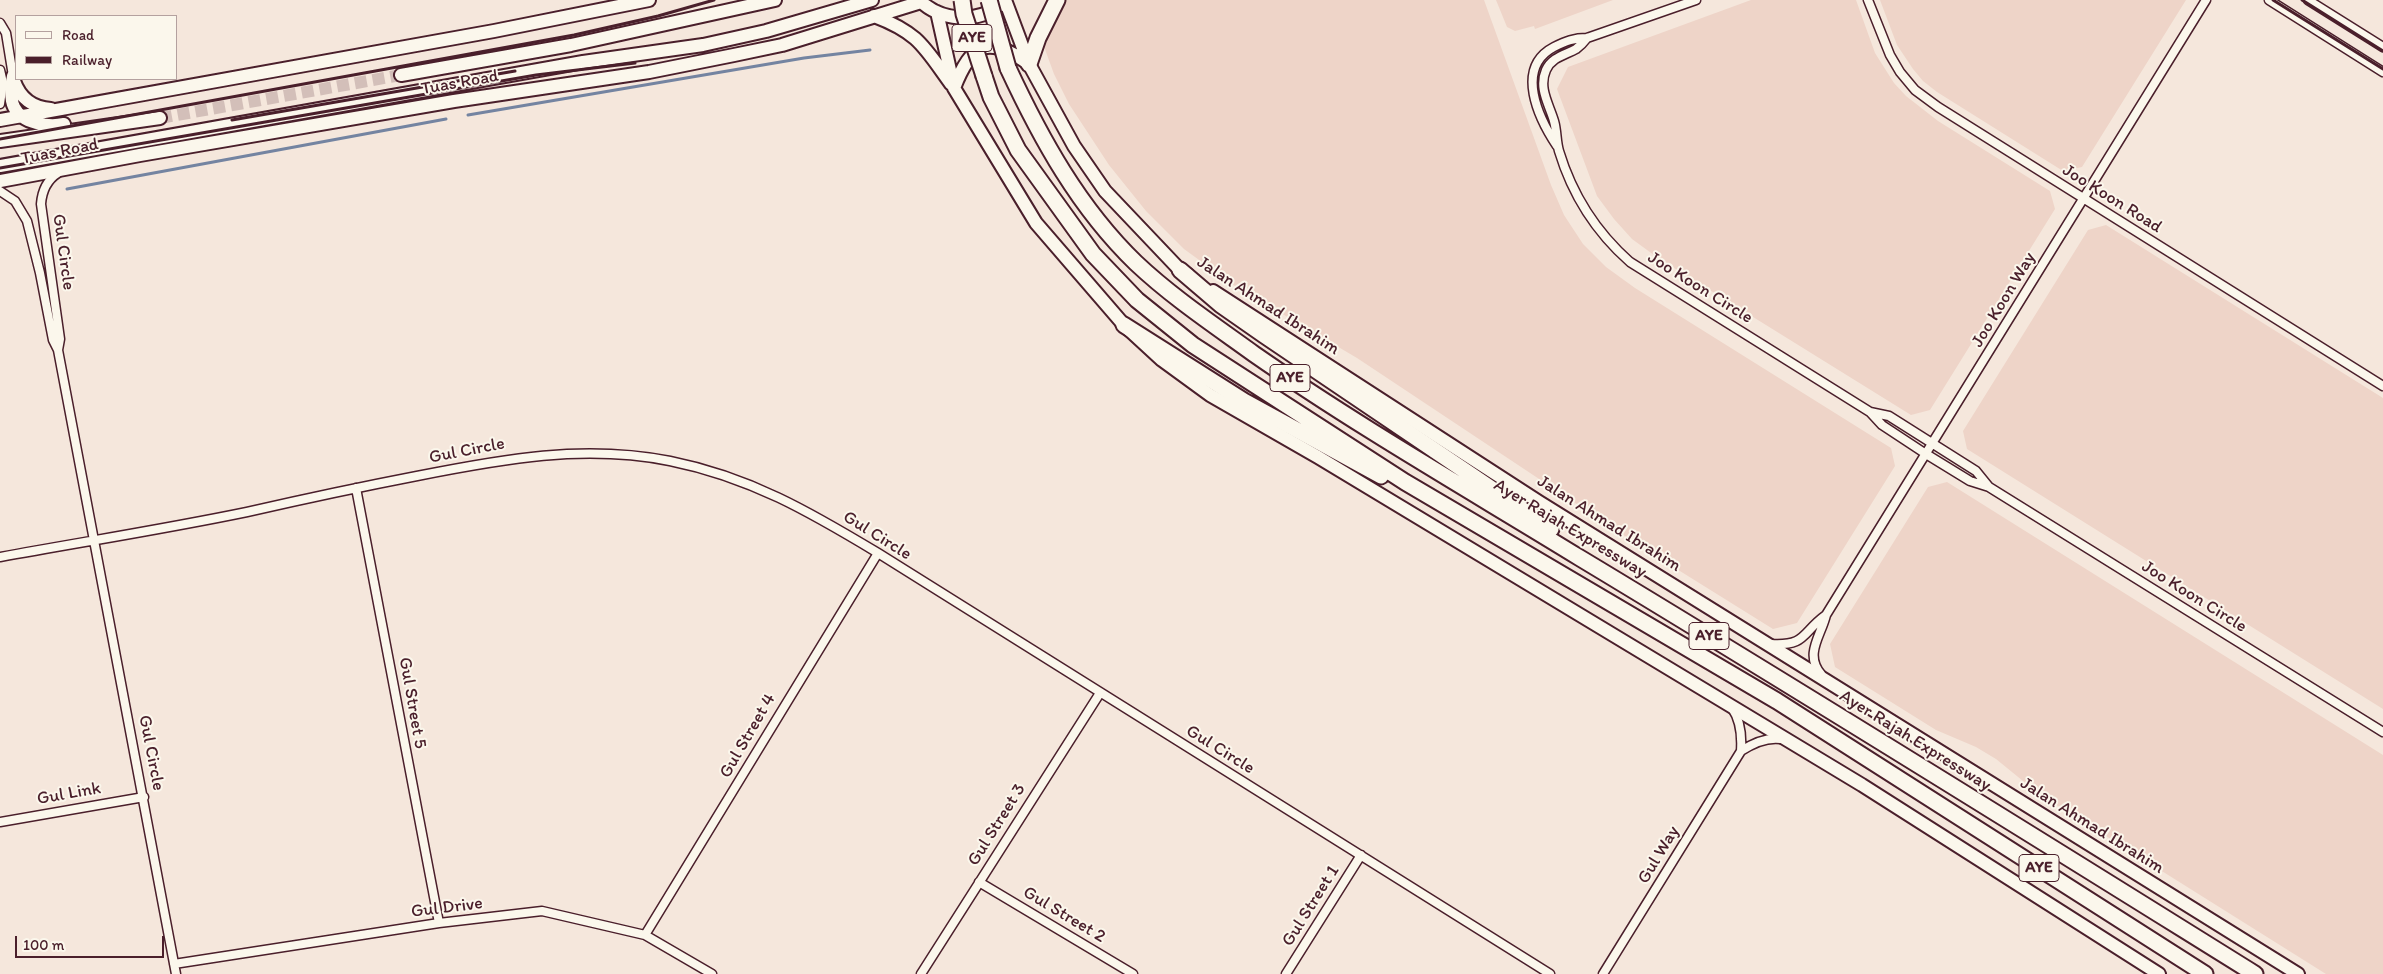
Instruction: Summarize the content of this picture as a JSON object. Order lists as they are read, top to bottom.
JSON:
{
  "streets": {
    "highway": ["AYE", "Ayer Rajah Expressway"],
    "main road": ["Tuas Road", "Jalan Ahmad Ibrahim"],
    "street": [
      "Joo Koon Road",
      "Gul Circle",
      "Joo Koon Circle",
      "Joo Koon Way",
      "Gul Street 5",
      "Gul Street 4",
      "Gul Link",
      "Gul Street 3",
      "Gul Way",
      "Gul Street 1",
      "Gul Drive",
      "Gul Street 2"
    ]
  },
  "crossings": [
    ["Tuas Road", "Gul Circle"],
    ["Joo Koon Road", "Joo Koon Way"],
    ["Gul Circle", "Gul Street 5"],
    ["Gul Circle", "Gul Street 4"],
    ["Gul Circle", "Gul Link"],
    ["Gul Circle", "Gul Street 3"],
    ["Gul Circle", "Gul Street 1"],
    ["Gul Circle", "Gul Drive"],
    ["Joo Koon Circle", "Joo Koon Way"],
    ["Joo Koon Way", "Jalan Ahmad Ibrahim"],
    ["Gul Street 5", "Gul Drive"],
    ["Gul Street 4", "Gul Drive"],
    ["Gul Street 3", "Gul Street 2"]
  ],
  "legend": ["Road", "Railway"],
  "scale_bar": "100 m"
}
